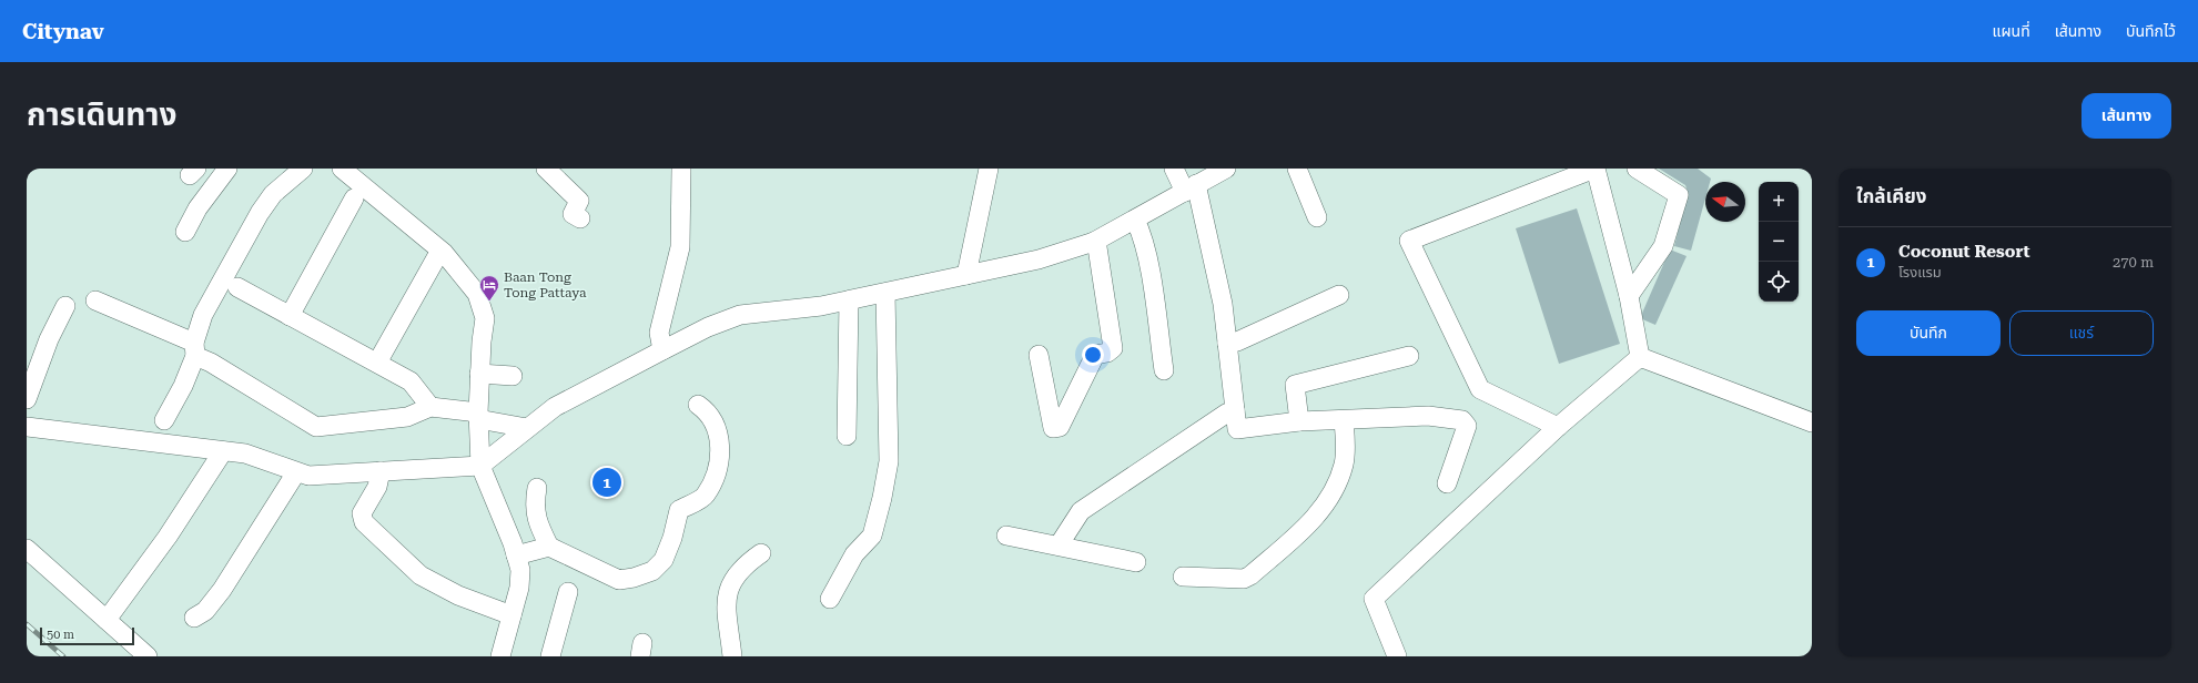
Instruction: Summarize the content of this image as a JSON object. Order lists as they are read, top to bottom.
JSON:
{
  "places": {
    "hotel": ["Baan Tong Tong Pattaya"]
  },
  "scale_bar": "50 m",
  "north": "left",
  "page": {
    "header": "Citynav",
    "nav": ["แผนที่", "เส้นทาง", "บันทึกไว้"],
    "title": "การเดินทาง",
    "buttons": [
      "เส้นทาง",
      ["บันทึก", "แชร์"]
    ],
    "heading": "ใกล้เคียง",
    "map_buttons": ["+", "−"],
    "list": [
      {
        "mark": "1",
        "name": "Coconut Resort",
        "note": "โรงแรม",
        "value": "270 m"
      }
    ],
    "pins": "1",
    "scale": "50 m"
  }
}
